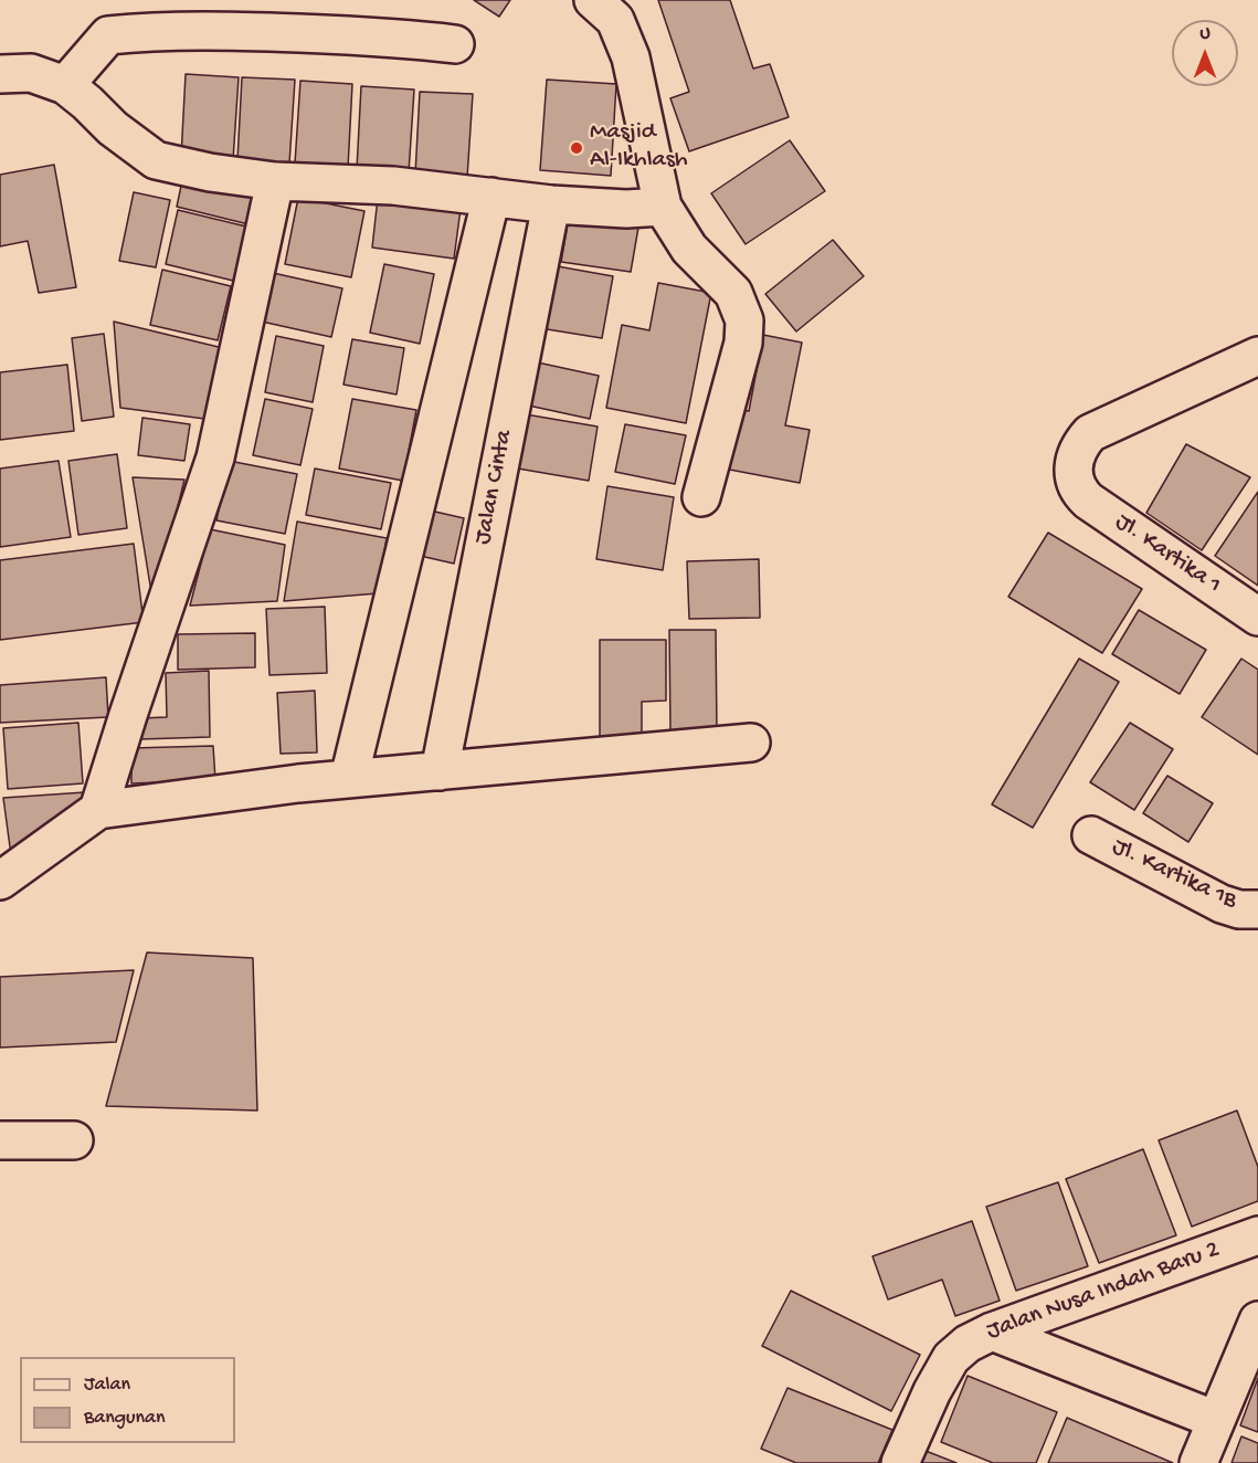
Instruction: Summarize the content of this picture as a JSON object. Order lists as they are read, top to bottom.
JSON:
{
  "streets": {
    "street": [
      "Jalan Cinta",
      "Jl. Kartika 1",
      "Jl. Kartika 1B",
      "Jalan Nusa Indah Baru 2"
    ]
  },
  "places": ["Masjid Al-Ikhlash"],
  "legend": ["Jalan", "Bangunan"],
  "north": "top"
}
